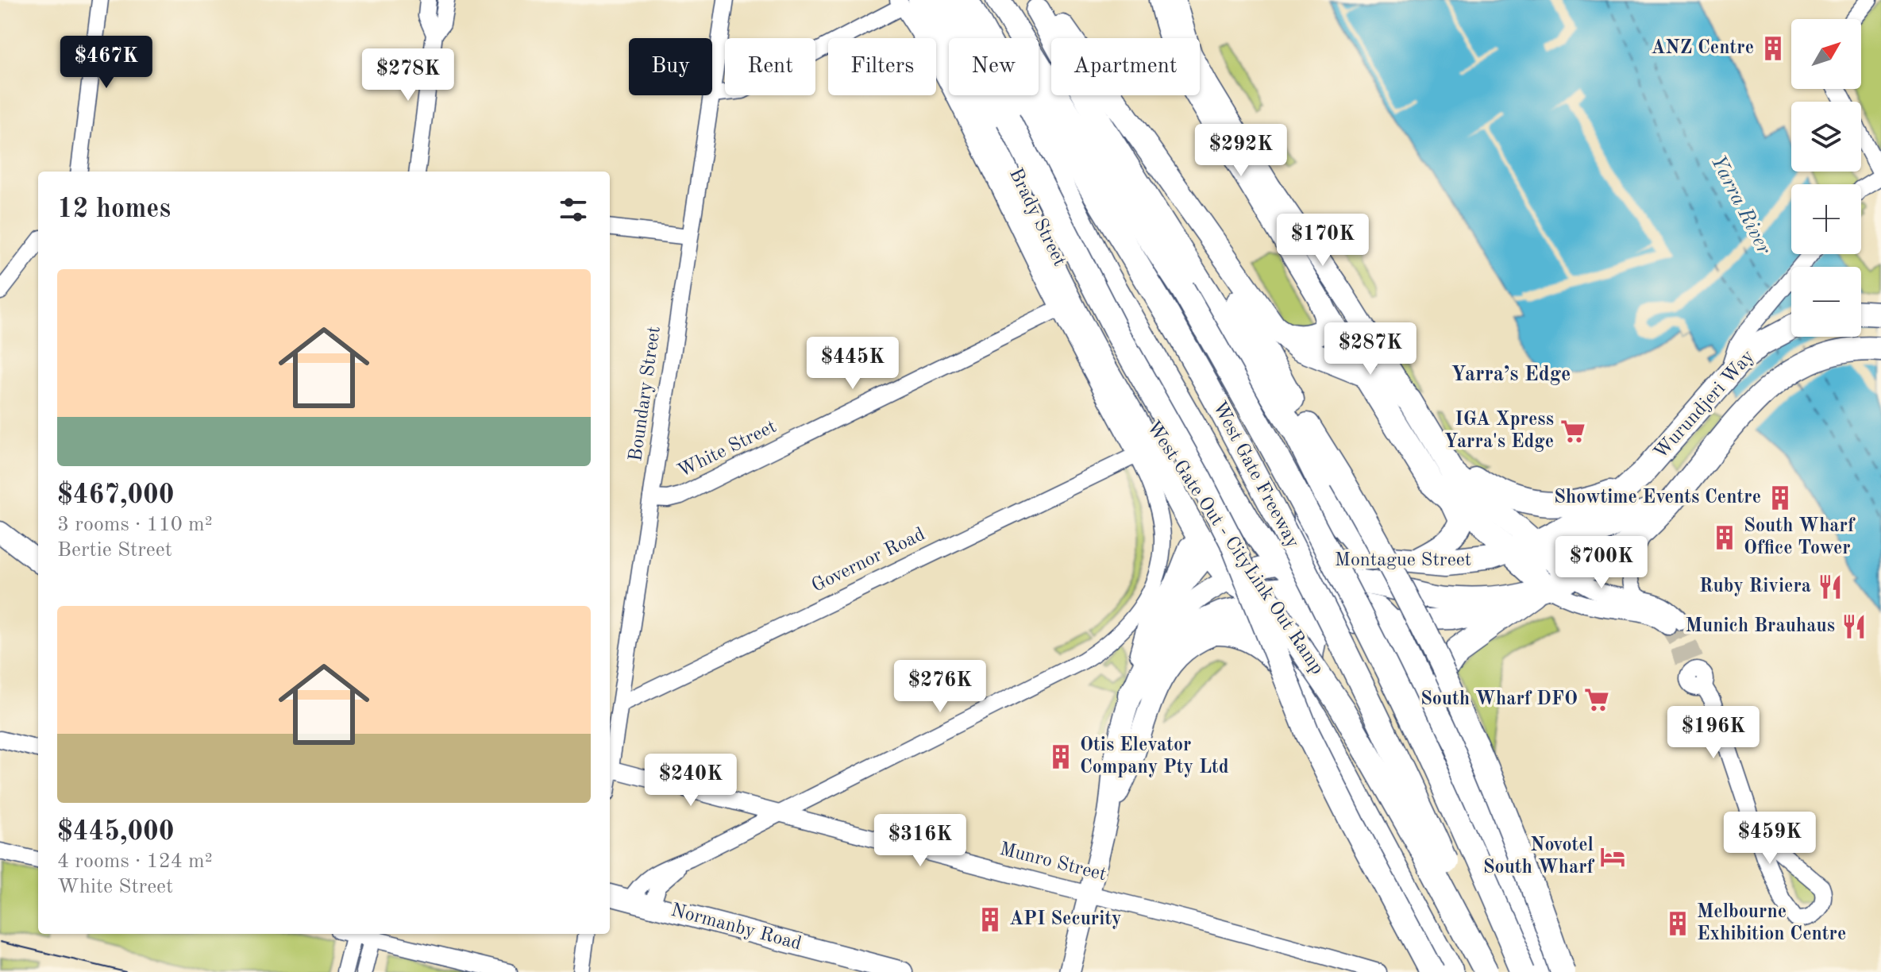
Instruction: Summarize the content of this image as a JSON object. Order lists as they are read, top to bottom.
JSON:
{
  "streets": {
    "highway": [
      "Wurundjeri Way",
      "West Gate Freeway",
      "West Gate Out - CityLink Out Ramp",
      "Montague Street"
    ],
    "main road": ["Normanby Road"],
    "street": [
      "Brady Street",
      "Boundary Street",
      "White Street",
      "Governor Road",
      "Munro Street"
    ]
  },
  "crossings": [
    ["Brady Street", "White Street"],
    ["Brady Street", "Governor Road"],
    ["Brady Street", "Munro Street"],
    ["Boundary Street", "White Street"],
    ["Boundary Street", "Governor Road"],
    ["Wurundjeri Way", "Montague Street"],
    ["West Gate Freeway", "West Gate Out - CityLink Out Ramp"]
  ],
  "districts": ["Yarra’s Edge"],
  "water": ["Yarra River"],
  "places": {
    "building": [
      "ANZ Centre",
      "Showtime Events Centre",
      "South Wharf Office Tower",
      "Otis Elevator Company Pty Ltd",
      "API Security",
      "Melbourne Exhibition Centre"
    ],
    "supermarket": ["IGA Xpress Yarra's Edge", "South Wharf DFO"],
    "restaurant": ["Ruby Riviera", "Munich Brauhaus"],
    "hotel": ["Novotel South Wharf"]
  },
  "north": "top right",
  "page": {
    "map_buttons": ["+", "−"],
    "price": [
      "$467K",
      "$278K",
      "$292K",
      "$170K",
      "$287K",
      "$445K",
      "$700K",
      "$276K",
      "$196K",
      "$240K",
      "$459K",
      "$316K"
    ],
    "chip": [
      "Buy",
      "Rent",
      "Filters",
      "New",
      "Apartment"
    ],
    "heading": "12 homes",
    "list": [
      {
        "name": "$467,000",
        "note": "3 rooms · 110 m² · Bertie Street"
      },
      {
        "name": "$445,000",
        "note": "4 rooms · 124 m² · White Street"
      }
    ]
  }
}
